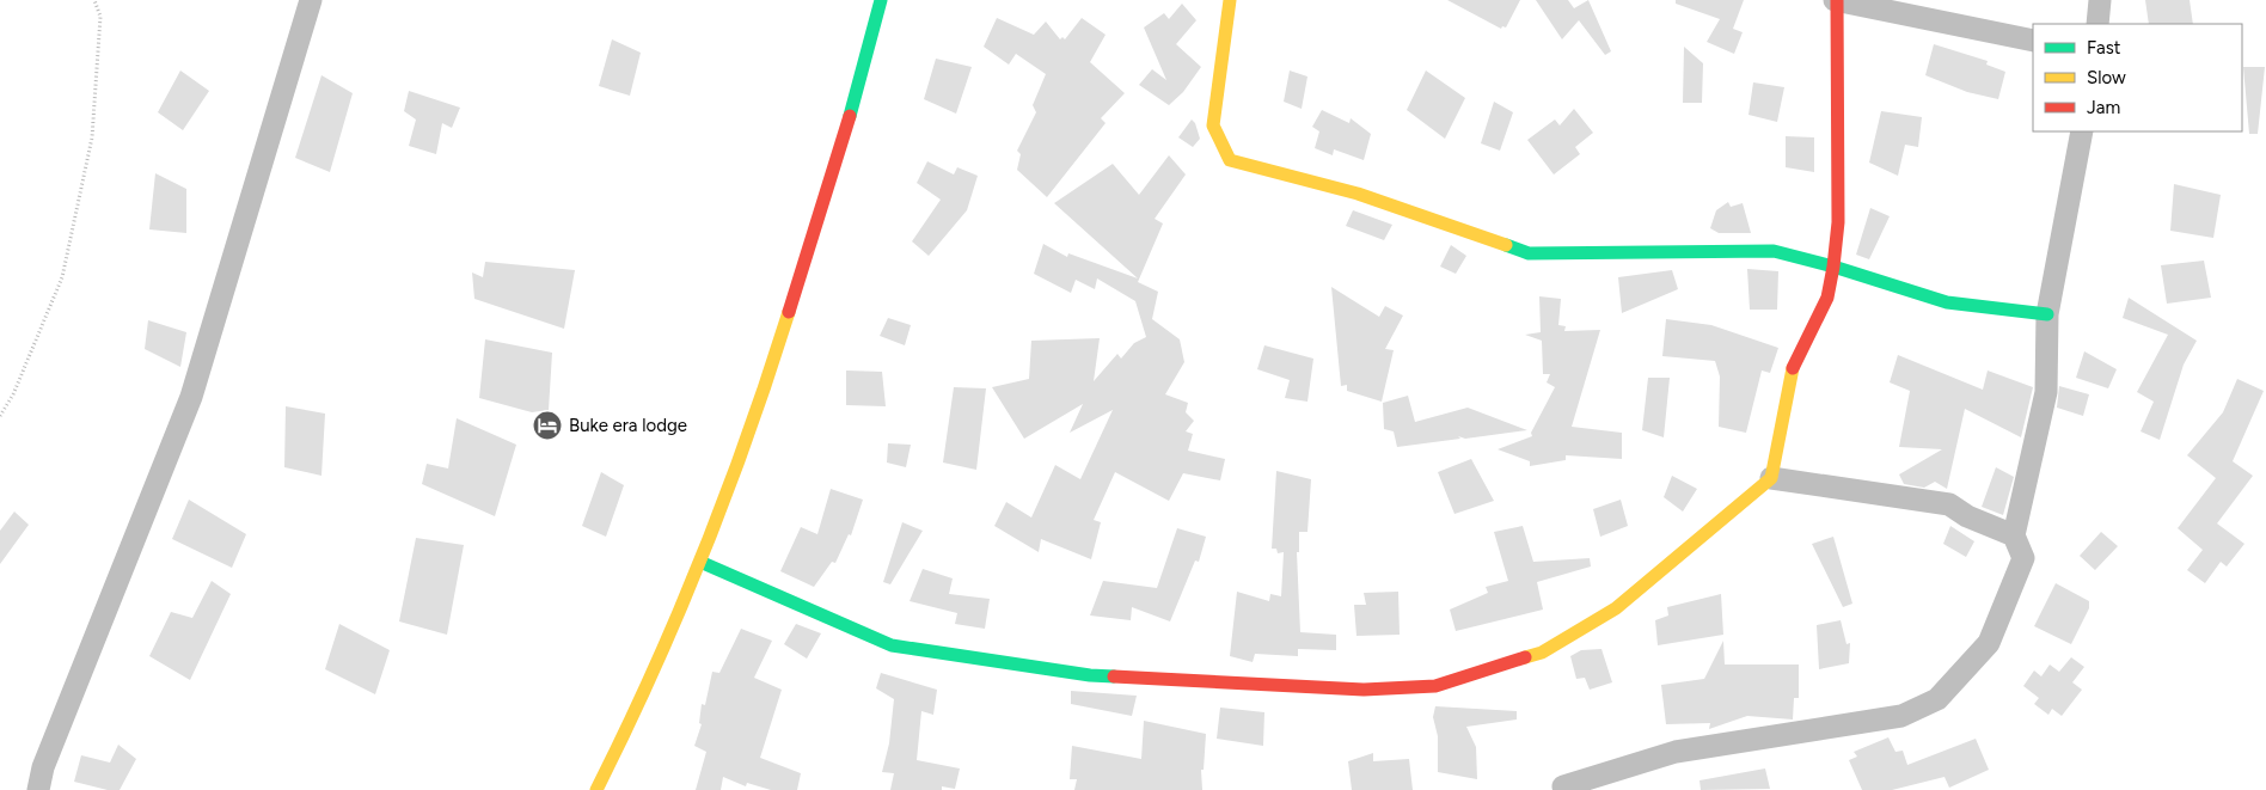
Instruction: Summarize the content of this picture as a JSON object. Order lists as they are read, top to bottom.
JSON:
{
  "places": {
    "hotel": ["Buke era lodge"]
  },
  "legend": ["Fast", "Slow", "Jam"]
}
